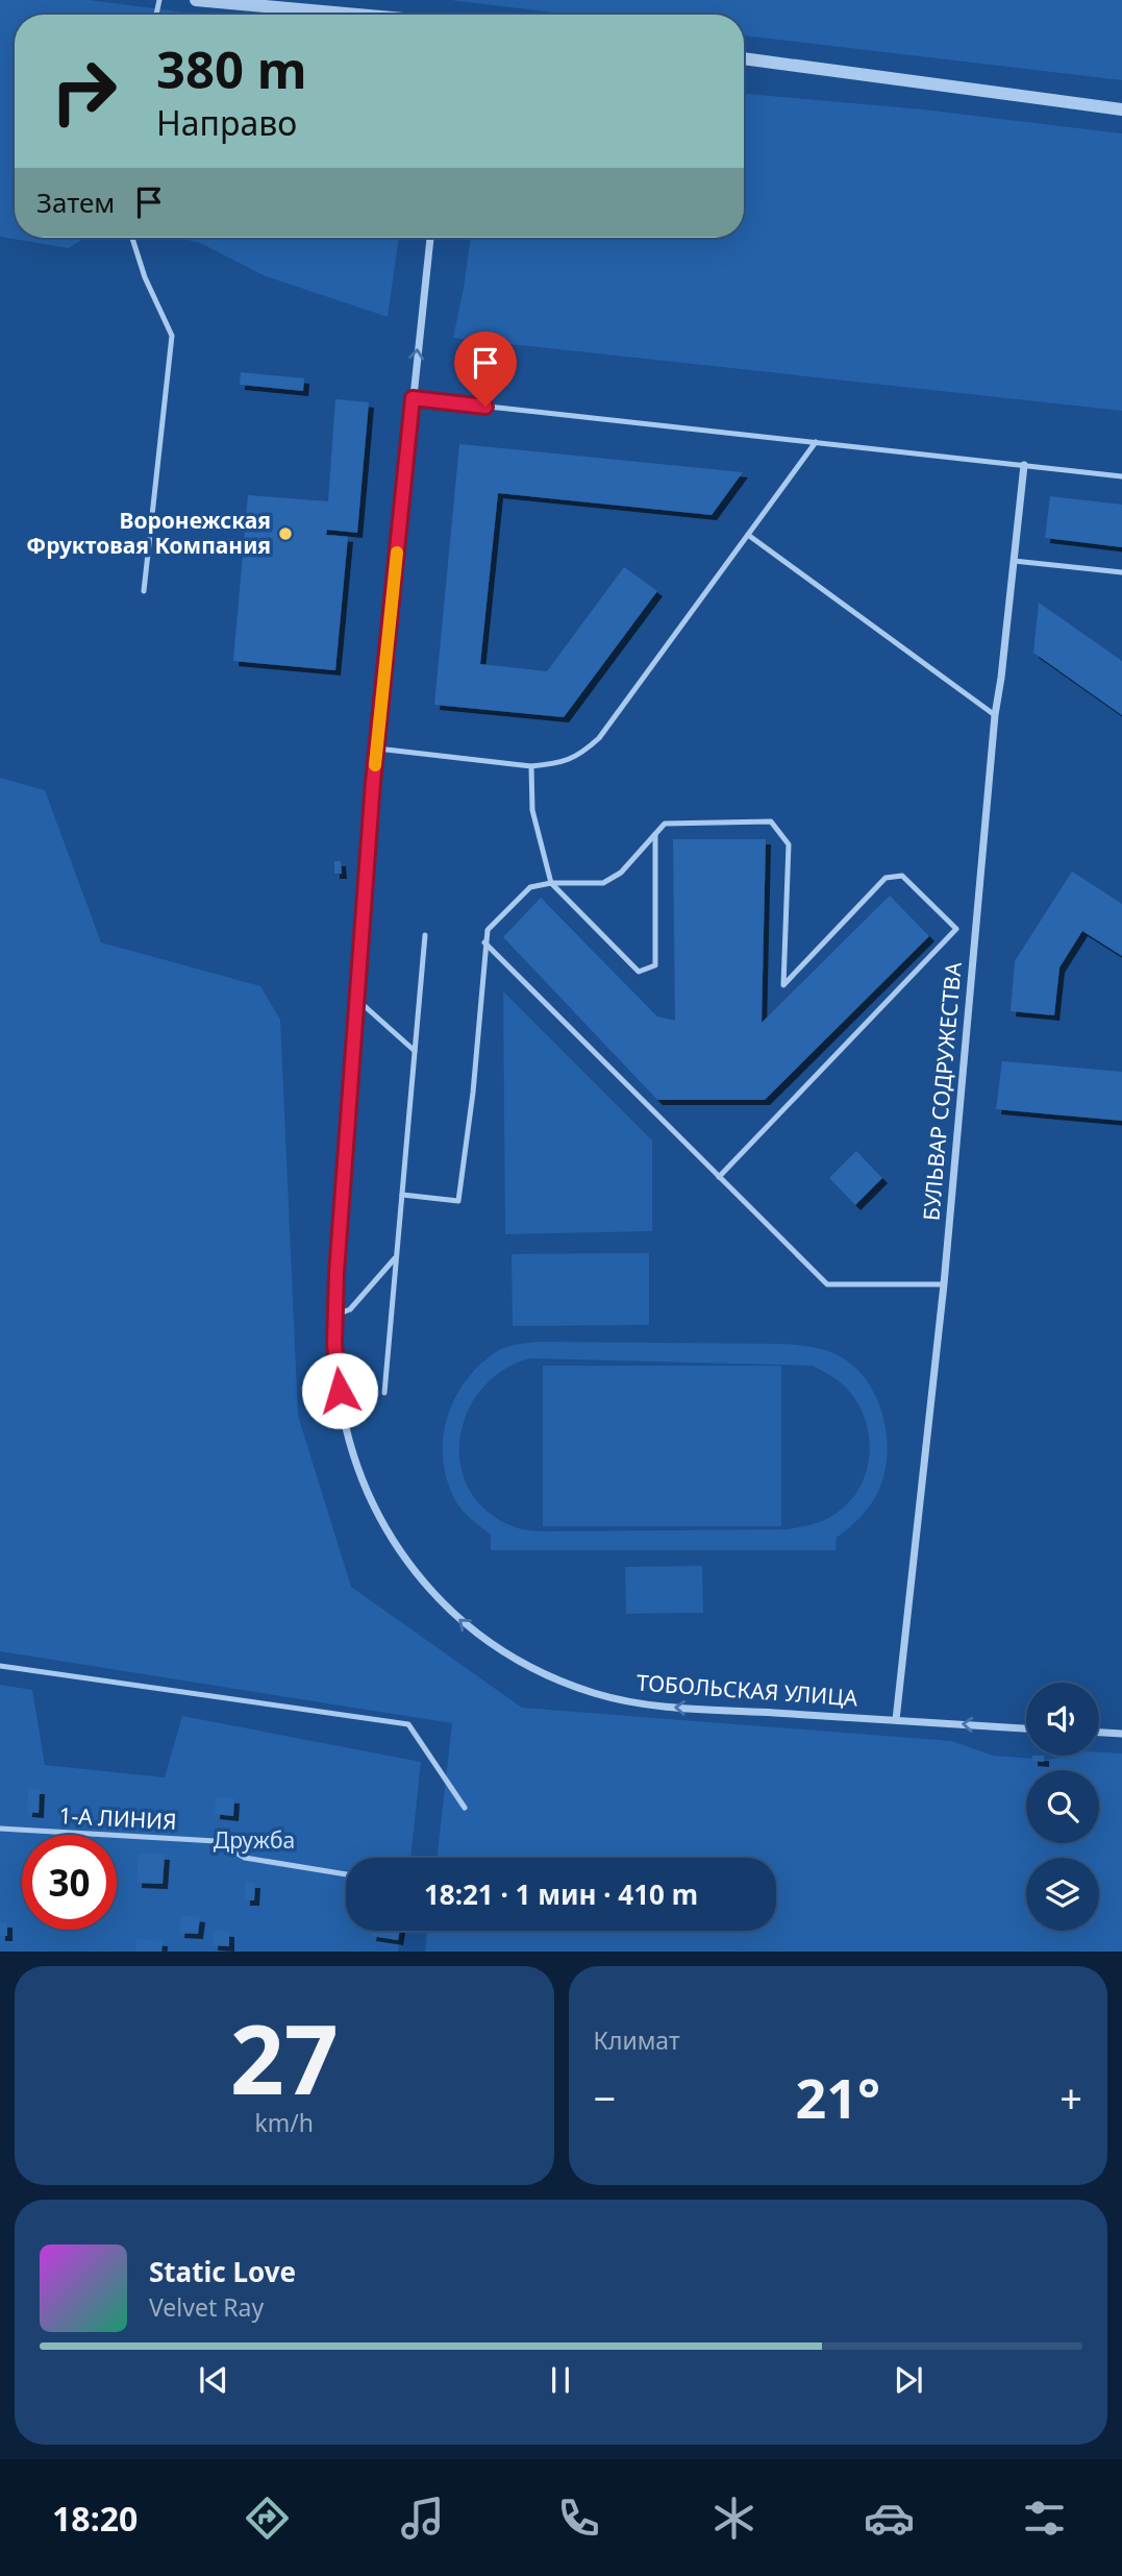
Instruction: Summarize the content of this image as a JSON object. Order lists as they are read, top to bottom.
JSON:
{
  "streets": {
    "street": ["БУЛЬВАР СОДРУЖЕСТВА", "ТОБОЛЬСКАЯ УЛИЦА"],
    "lane": ["1-А ЛИНИЯ"]
  },
  "crossings": [
    ["БУЛЬВАР СОДРУЖЕСТВА", "ТОБОЛЬСКАЯ УЛИЦА"]
  ],
  "one_way": ["ТОБОЛЬСКАЯ УЛИЦА"],
  "parks": ["Дружба"],
  "places": ["Воронежская Фруктовая Компания"],
  "page": {
    "turn": ["380 m", "Направо"],
    "then": "Затем",
    "limit": "30",
    "trip": "18:21 · 1 мин · 410 m",
    "tile": [
      ["27", "km/h"],
      "Климат"
    ],
    "heat": ["−", "21°", "+"],
    "song": ["Static Love", "Velvet Ray"],
    "tabs": "18:20"
  }
}
